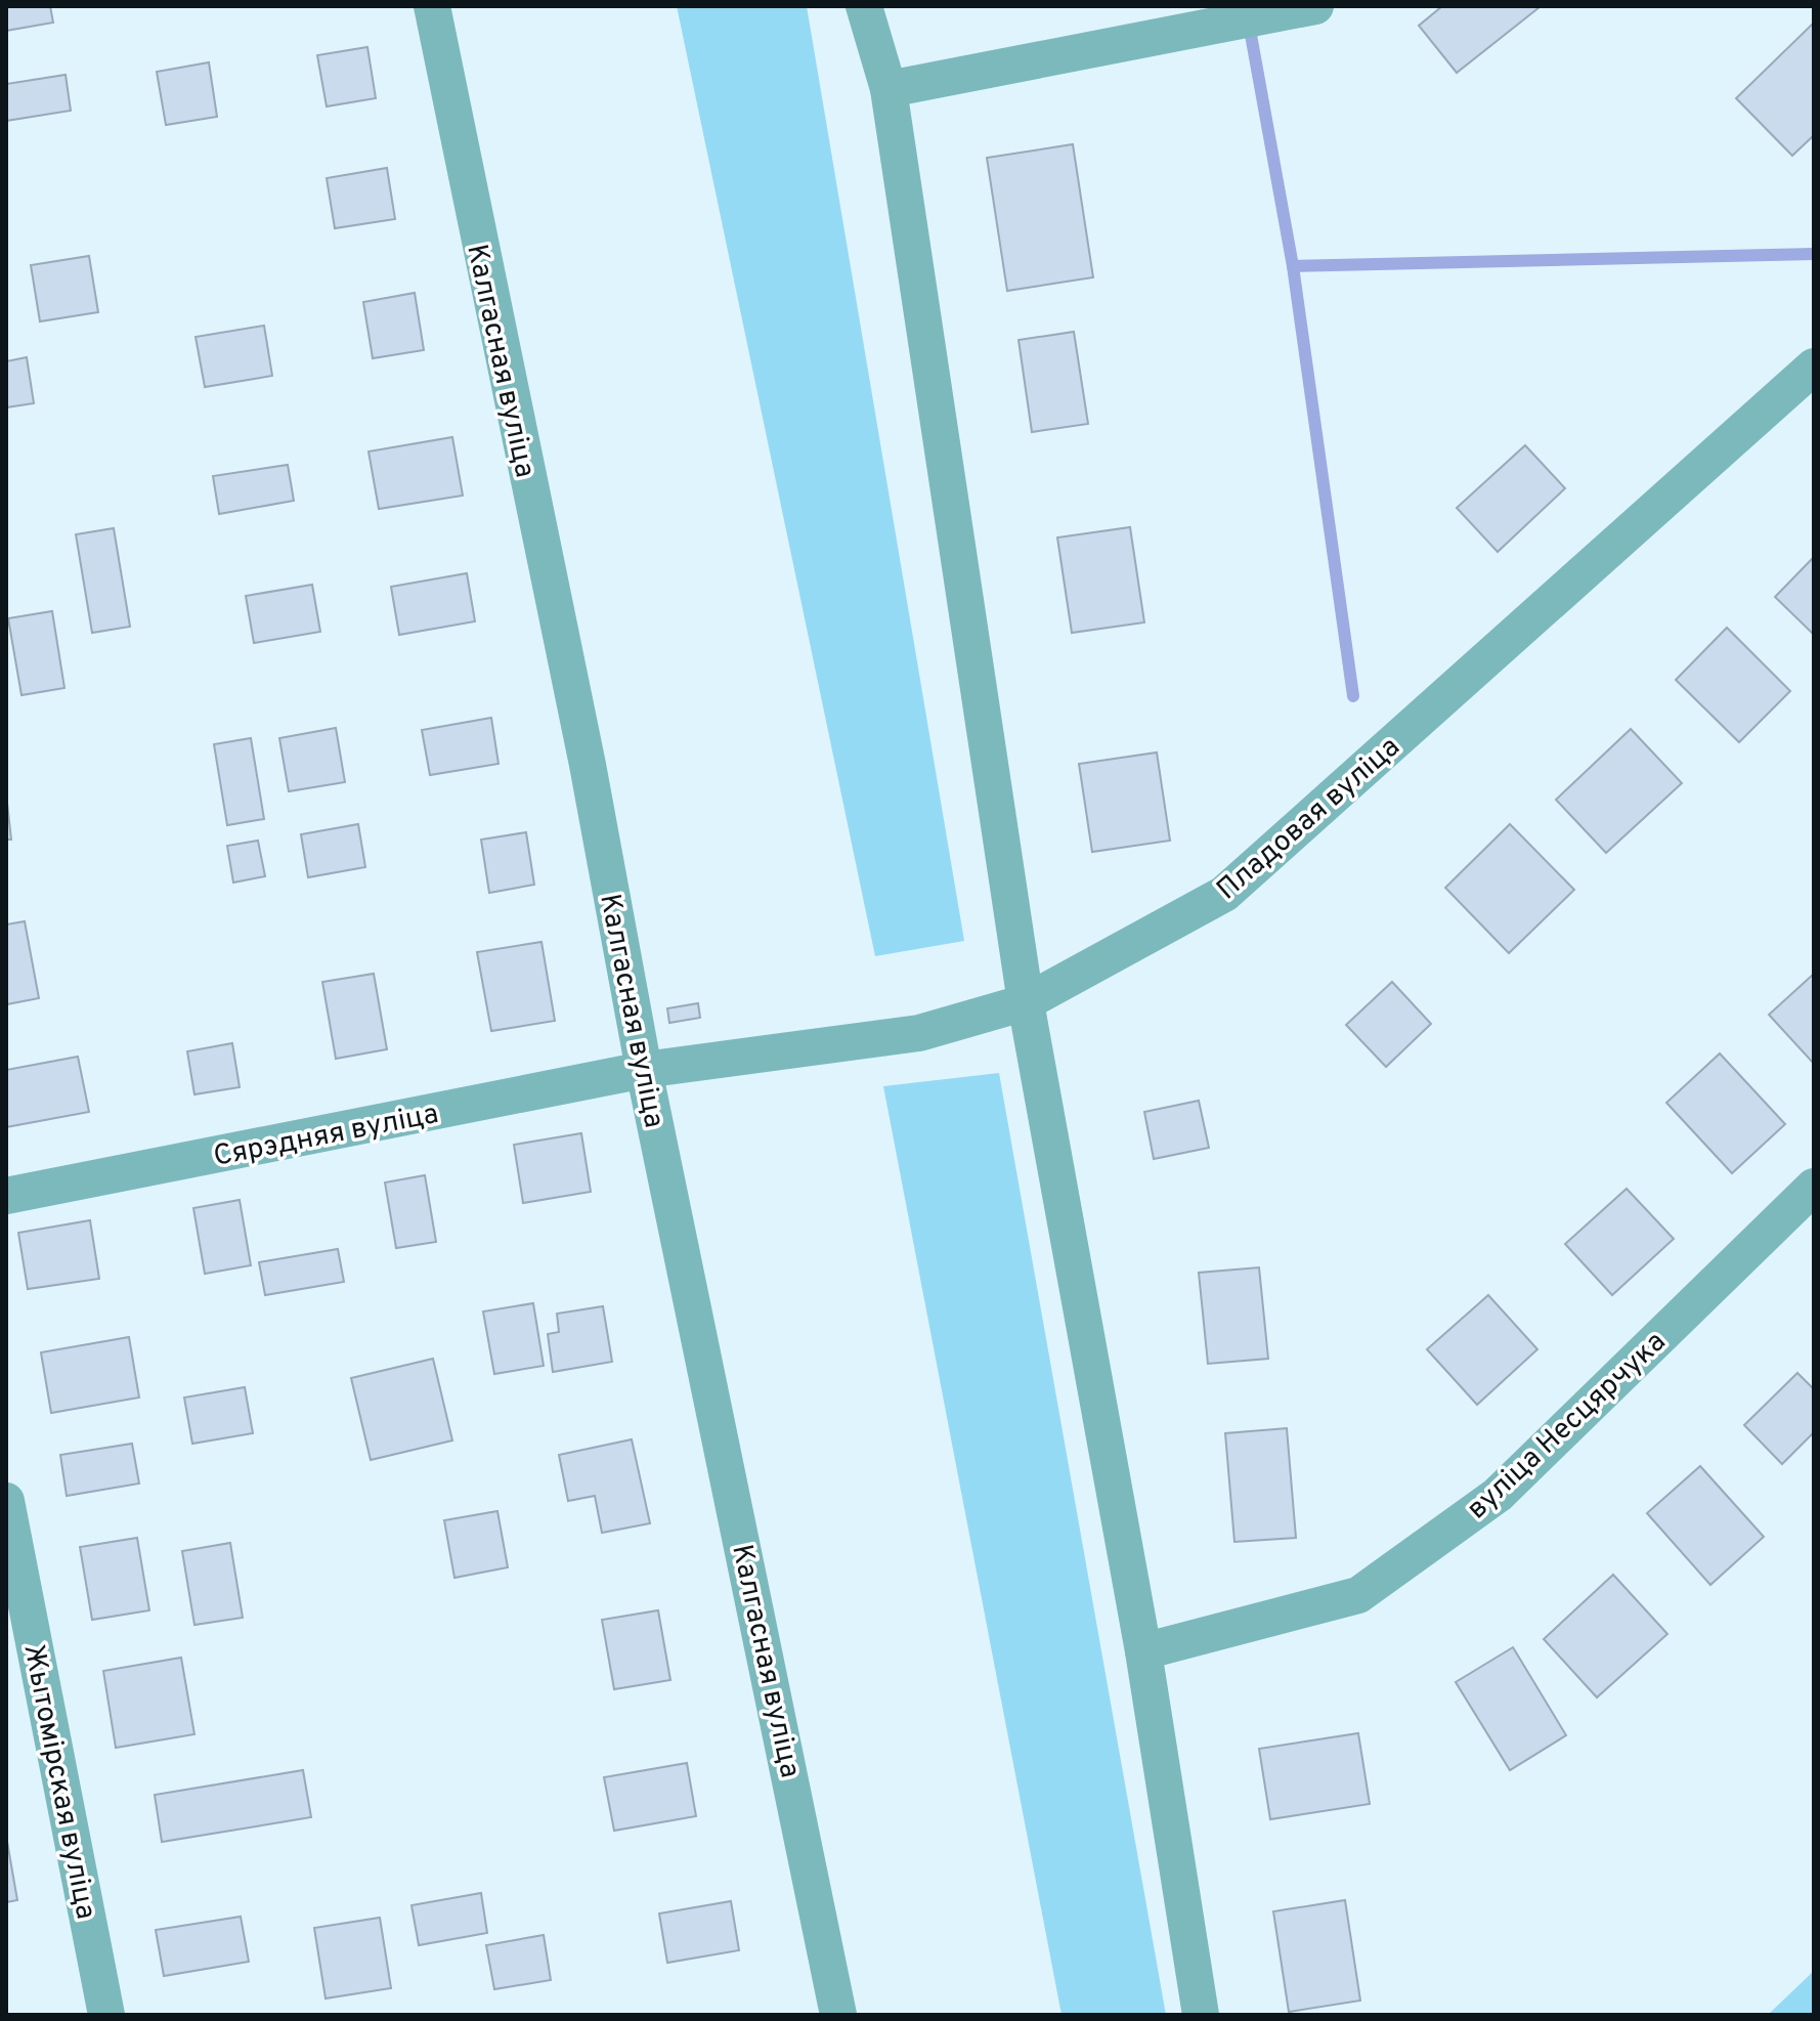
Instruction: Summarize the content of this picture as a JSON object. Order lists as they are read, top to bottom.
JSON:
{
  "streets": {
    "street": [
      "Калгасная вуліца",
      "Пладовая вуліца",
      "Сярэдняя вуліца",
      "вуліца Несцярчука",
      "Жытомірская вуліца"
    ]
  },
  "crossings": [
    ["Калгасная вуліца", "Пладовая вуліца"],
    ["Калгасная вуліца", "Сярэдняя вуліца"],
    ["Пладовая вуліца", "Сярэдняя вуліца"]
  ]
}
